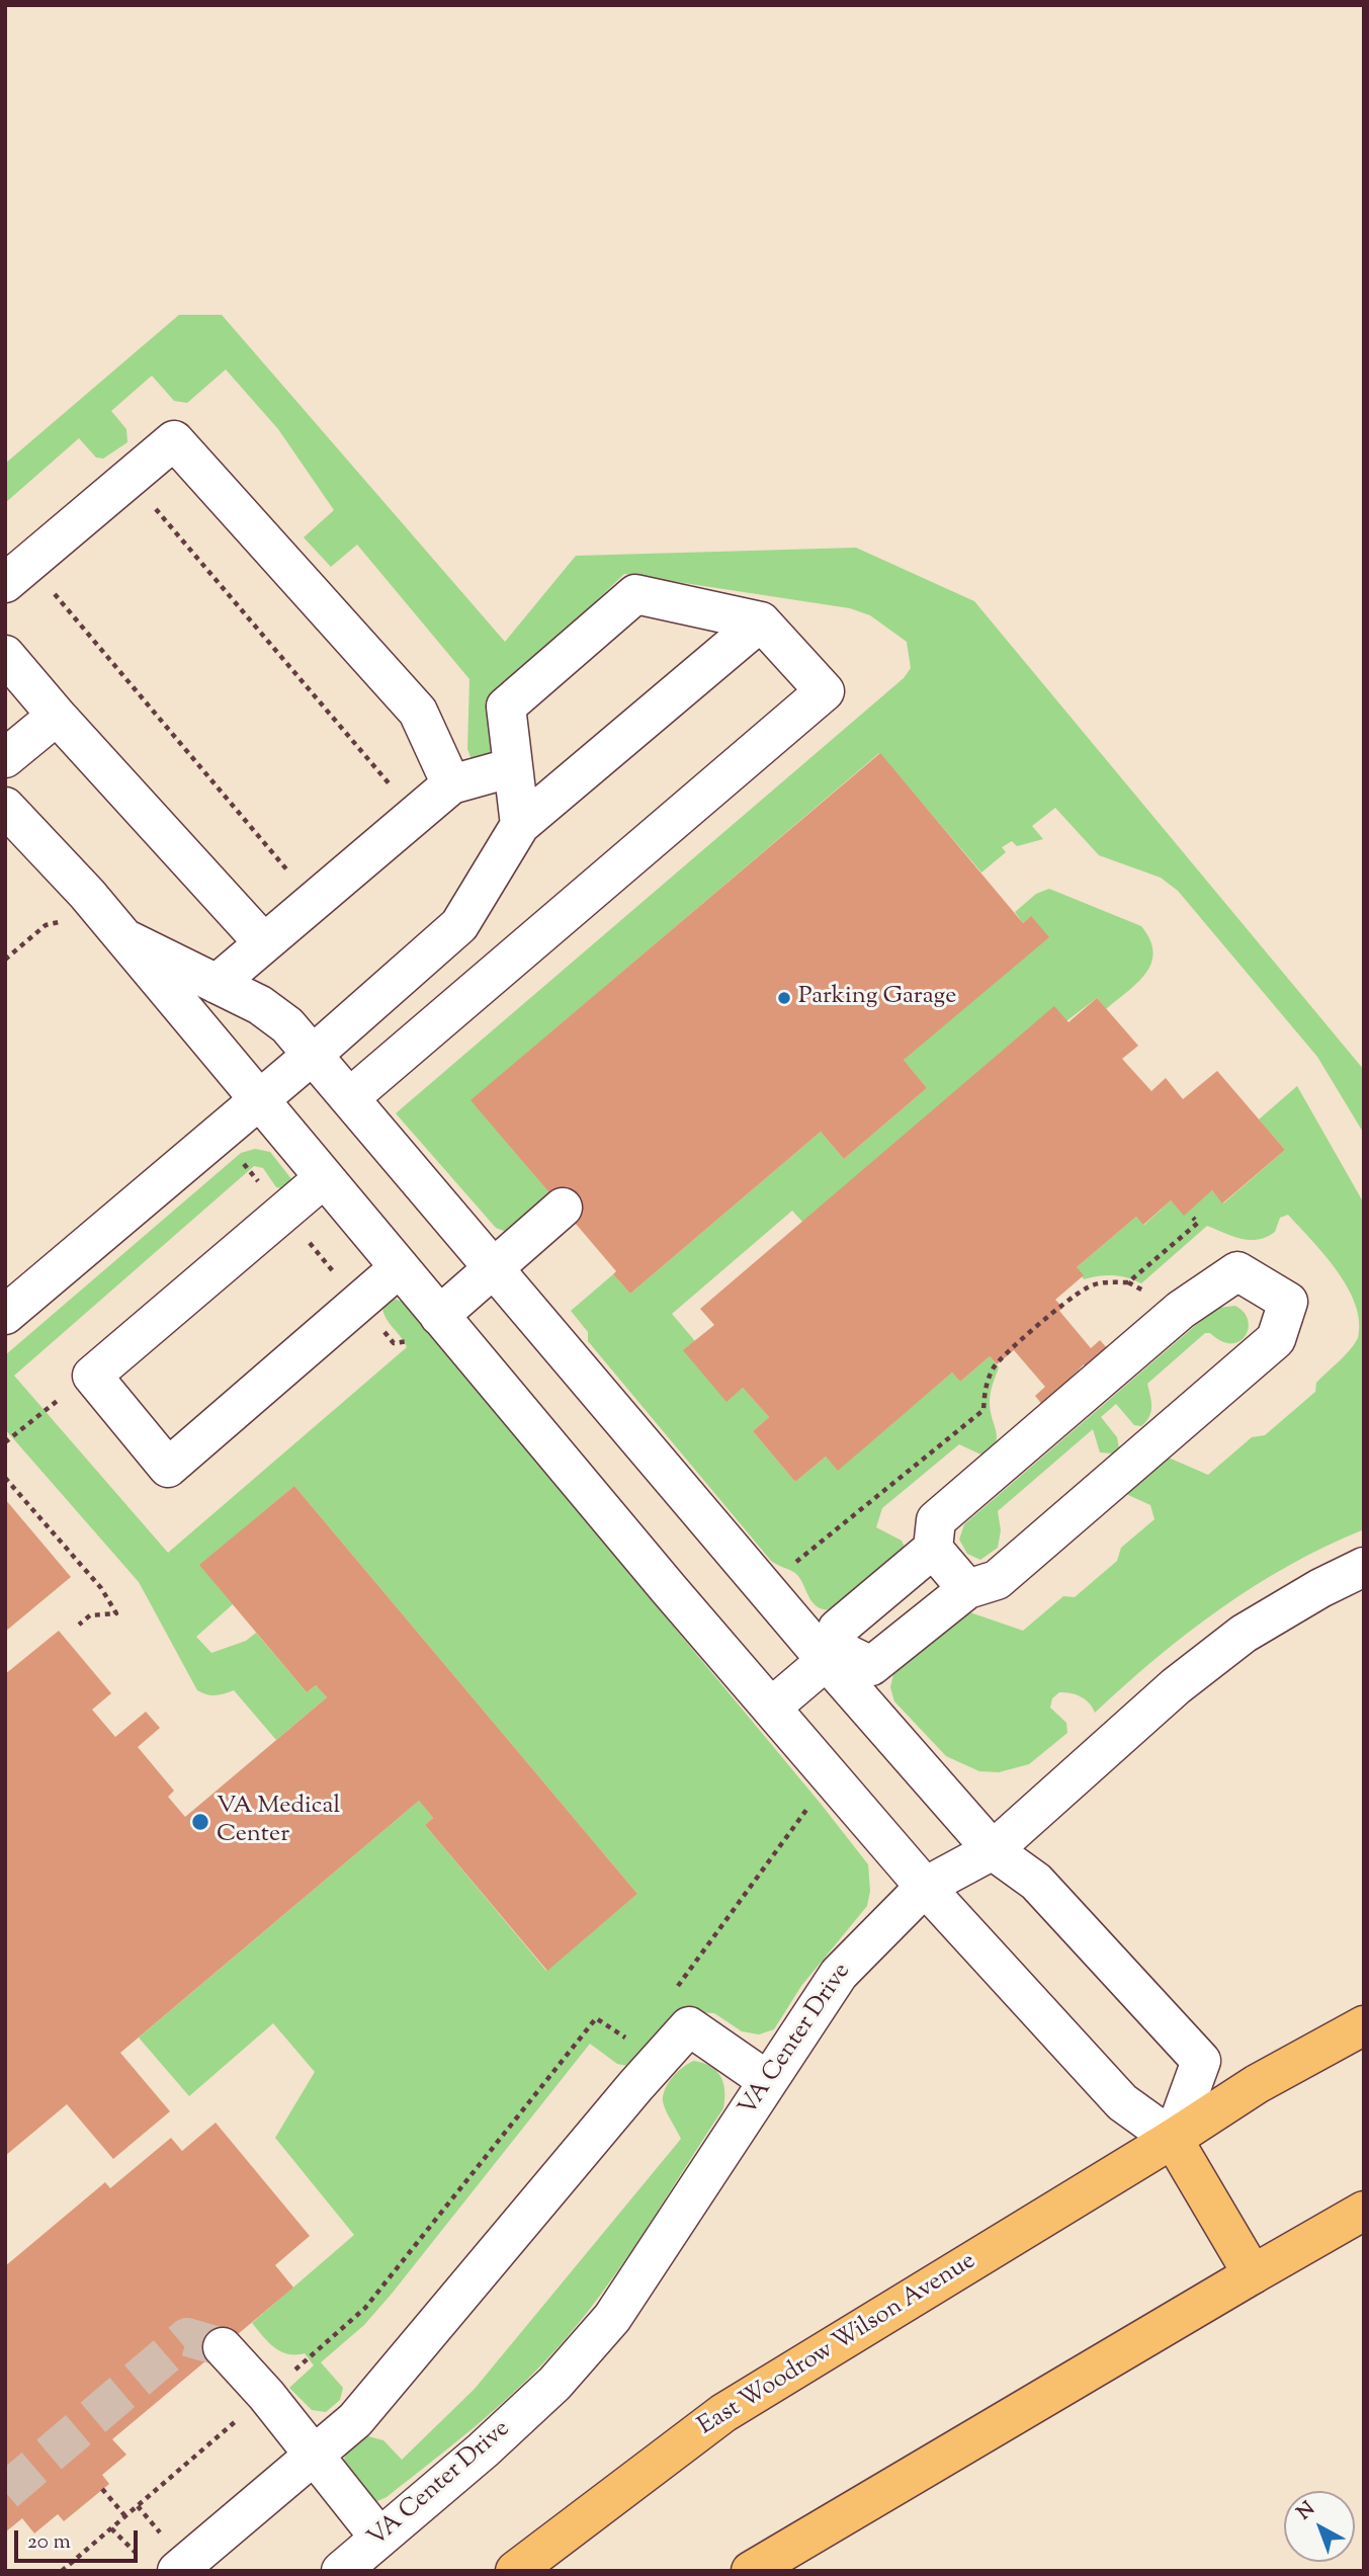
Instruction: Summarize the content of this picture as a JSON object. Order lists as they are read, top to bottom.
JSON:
{
  "streets": {
    "main road": ["East Woodrow Wilson Avenue"],
    "street": ["VA Center Drive"]
  },
  "places": ["Parking Garage", "VA Medical Center"],
  "scale_bar": "20 m",
  "north": "top left"
}
